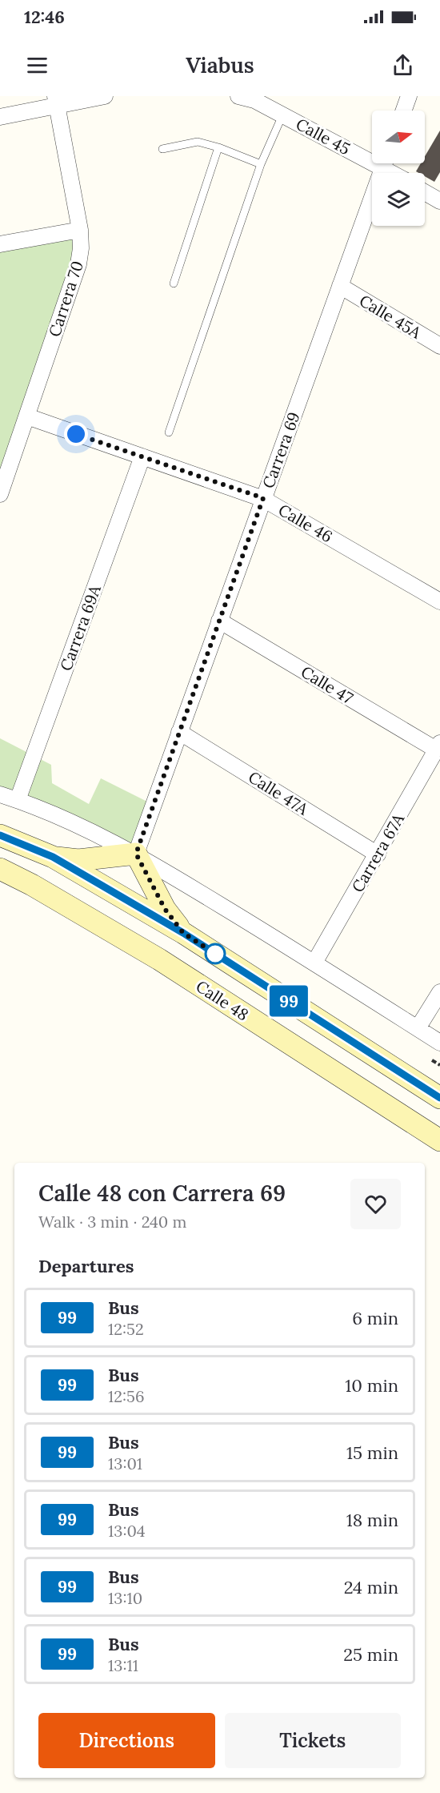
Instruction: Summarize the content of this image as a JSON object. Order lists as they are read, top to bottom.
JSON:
{
  "streets": {
    "main road": ["Calle 48"],
    "street": [
      "Calle 45",
      "Carrera 70",
      "Calle 45A",
      "Carrera 69",
      "Calle 46",
      "Carrera 69A",
      "Calle 47",
      "Calle 47A",
      "Carrera 67A"
    ]
  },
  "crossings": [
    ["Carrera 70", "Calle 46"],
    ["Calle 45A", "Carrera 69"],
    ["Carrera 69", "Calle 46"],
    ["Carrera 69", "Calle 47"],
    ["Carrera 69", "Calle 47A"],
    ["Calle 46", "Carrera 69A"],
    ["Calle 47", "Carrera 67A"],
    ["Calle 47A", "Carrera 67A"]
  ],
  "lines": ["bus line 99"],
  "north": "right",
  "page": {
    "status": "12:46",
    "header": "Viabus",
    "on_map": "99",
    "heading": [
      ["Calle 48 con Carrera 69", "Walk · 3 min · 240 m"],
      "Departures"
    ],
    "list": [
      {
        "mark": "99",
        "name": "Bus",
        "note": "12:52",
        "value": "6 min"
      },
      {
        "mark": "99",
        "name": "Bus",
        "note": "12:56",
        "value": "10 min"
      },
      {
        "mark": "99",
        "name": "Bus",
        "note": "13:01",
        "value": "15 min"
      },
      {
        "mark": "99",
        "name": "Bus",
        "note": "13:04",
        "value": "18 min"
      },
      {
        "mark": "99",
        "name": "Bus",
        "note": "13:10",
        "value": "24 min"
      },
      {
        "mark": "99",
        "name": "Bus",
        "note": "13:11",
        "value": "25 min"
      }
    ],
    "buttons": ["Directions", "Tickets"]
  }
}
